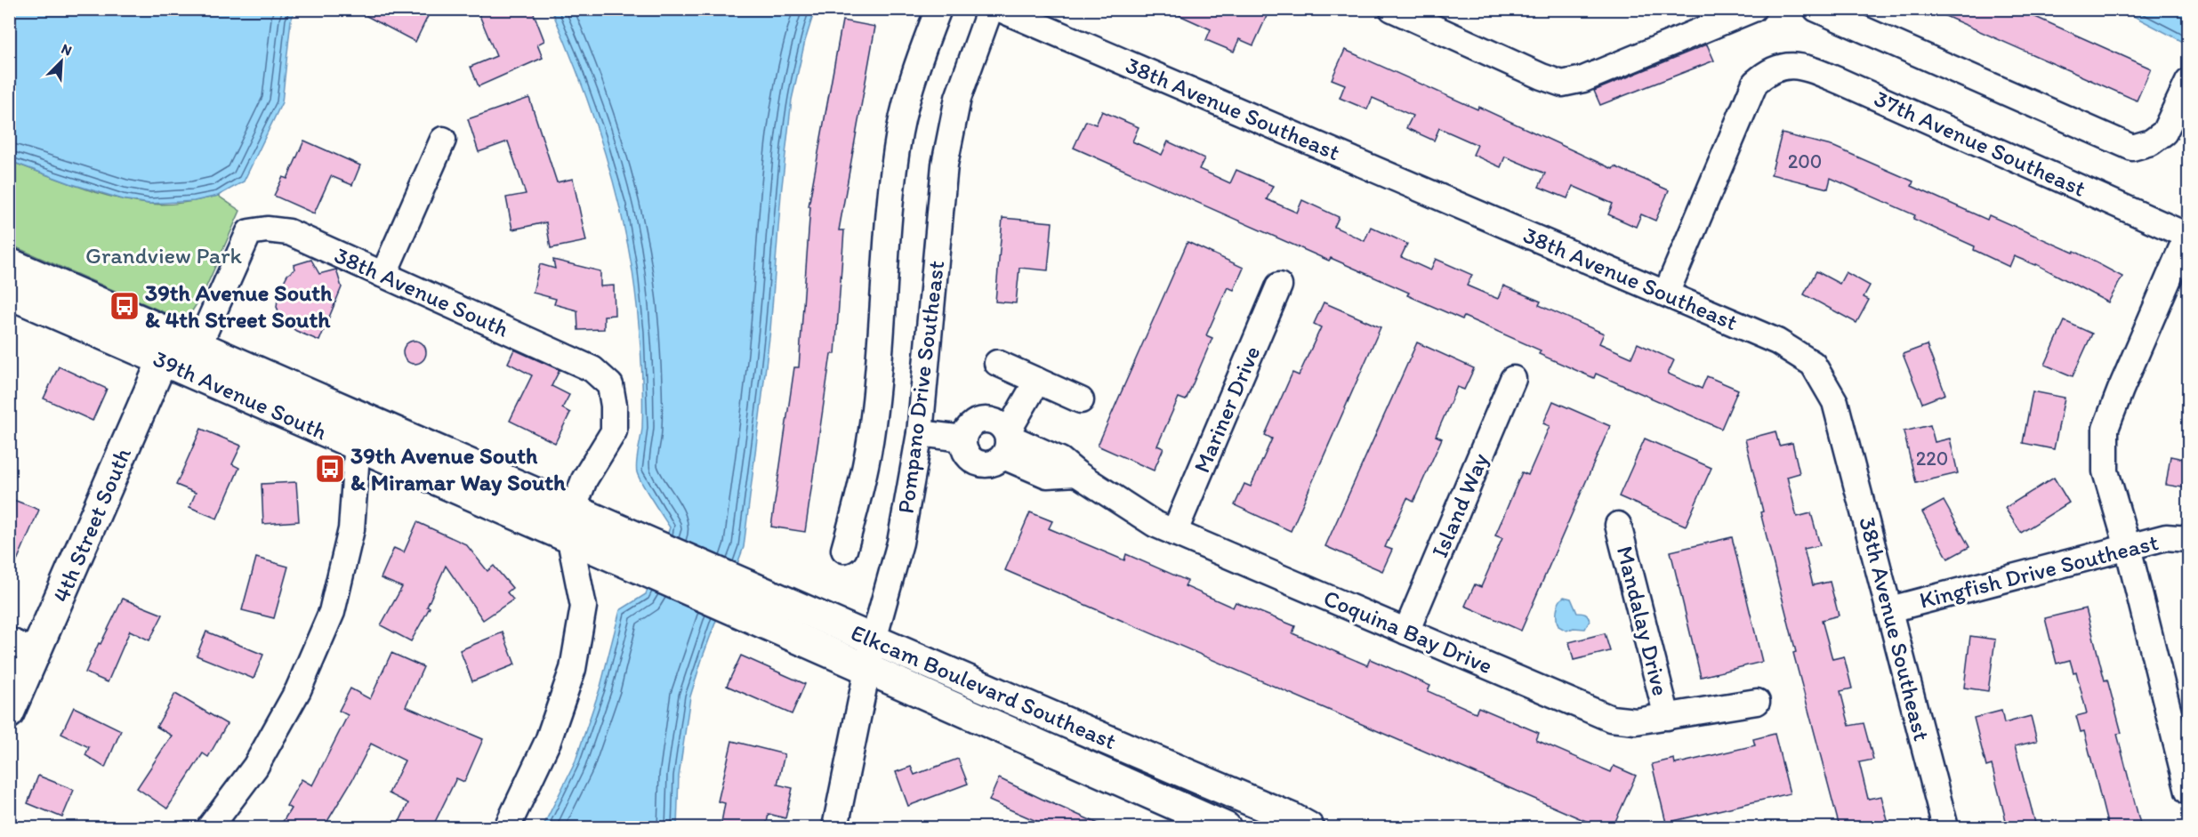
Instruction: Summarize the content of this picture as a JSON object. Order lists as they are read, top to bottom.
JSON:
{
  "streets": {
    "street": [
      "38th Avenue Southeast",
      "37th Avenue Southeast",
      "38th Avenue South",
      "Pompano Drive Southeast",
      "39th Avenue South",
      "Mariner Drive",
      "Island Way",
      "4th Street South",
      "Kingfish Drive Southeast",
      "Mandalay Drive",
      "Coquina Bay Drive",
      "Elkcam Boulevard Southeast"
    ]
  },
  "crossings": [
    ["38th Avenue Southeast", "37th Avenue Southeast"],
    ["38th Avenue Southeast", "Kingfish Drive Southeast"],
    ["38th Avenue South", "39th Avenue South"],
    ["38th Avenue South", "4th Street South"],
    ["Pompano Drive Southeast", "Elkcam Boulevard Southeast"],
    ["39th Avenue South", "4th Street South"],
    ["39th Avenue South", "Elkcam Boulevard Southeast"],
    ["Mariner Drive", "Coquina Bay Drive"],
    ["Island Way", "Coquina Bay Drive"],
    ["Mandalay Drive", "Coquina Bay Drive"]
  ],
  "parks": ["Grandview Park"],
  "places": {
    "bus stop": ["39th Avenue South & 4th Street South", "39th Avenue South & Miramar Way South"]
  },
  "house_numbers": ["200", "220"],
  "north": "top right"
}
